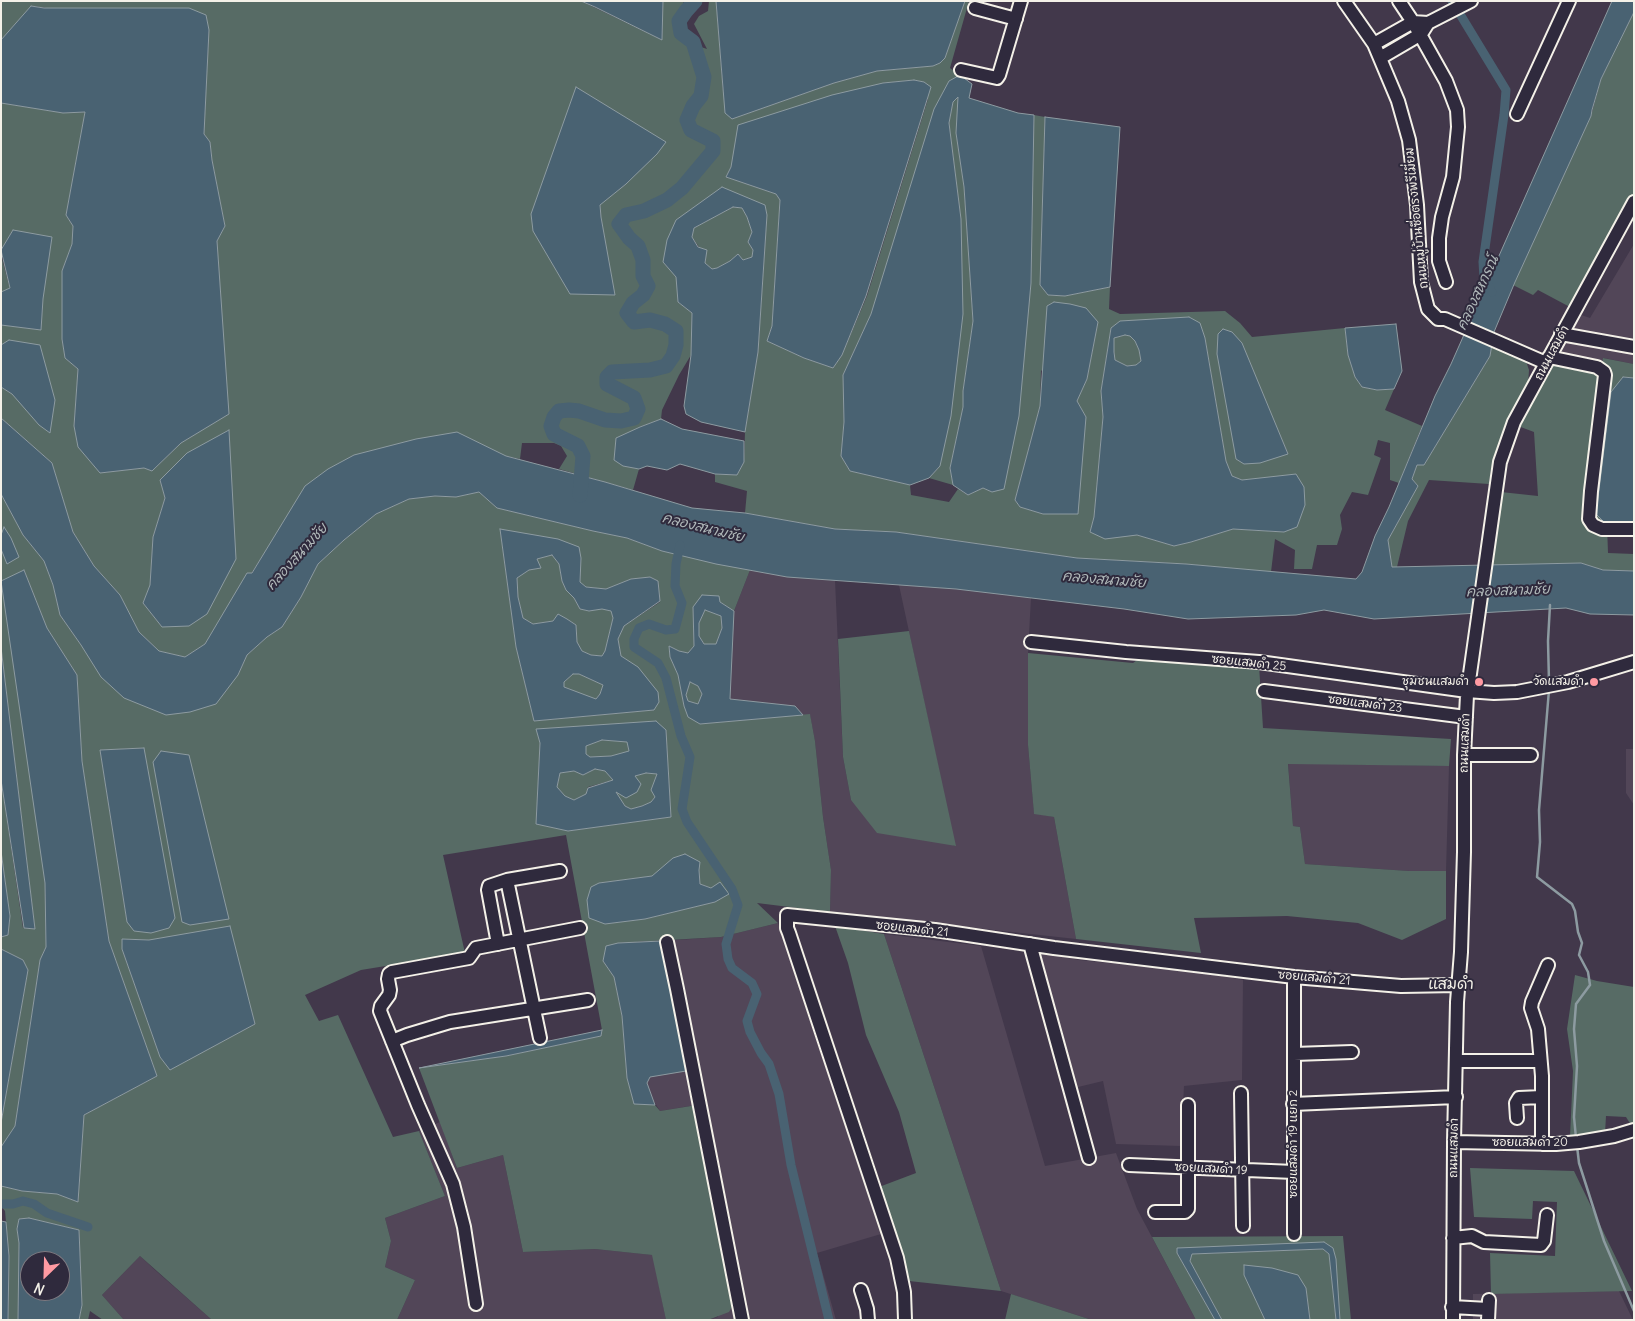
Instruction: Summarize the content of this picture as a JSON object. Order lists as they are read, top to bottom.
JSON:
{
  "streets": {
    "street": [
      "ถนนหมู่บ้านซื่อตรงพรีเมี่ยม",
      "ถนนแสมดำ",
      "ซอยแสมดำ 25",
      "ซอยแสมดำ 23",
      "ซอยแสมดำ 21",
      "ซอยแสมดำ 20",
      "ซอยแสมดำ 19 แยก 2",
      "ซอยแสมดำ 19"
    ]
  },
  "crossings": [
    ["ถนนหมู่บ้านซื่อตรงพรีเมี่ยม", "ถนนแสมดำ"],
    ["ถนนแสมดำ", "ซอยแสมดำ 25"],
    ["ถนนแสมดำ", "ซอยแสมดำ 23"],
    ["ถนนแสมดำ", "ซอยแสมดำ 21"],
    ["ถนนแสมดำ", "ซอยแสมดำ 20"],
    ["ซอยแสมดำ 21", "ซอยแสมดำ 19 แยก 2"],
    ["ซอยแสมดำ 19 แยก 2", "ซอยแสมดำ 19"]
  ],
  "districts": ["แสมดำ"],
  "water": ["คลองสหกรณ์", "คลองสนามชัย"],
  "places": ["ชุมชนแสมดำ", "วัดแสมดำ"],
  "north": "bottom left"
}
